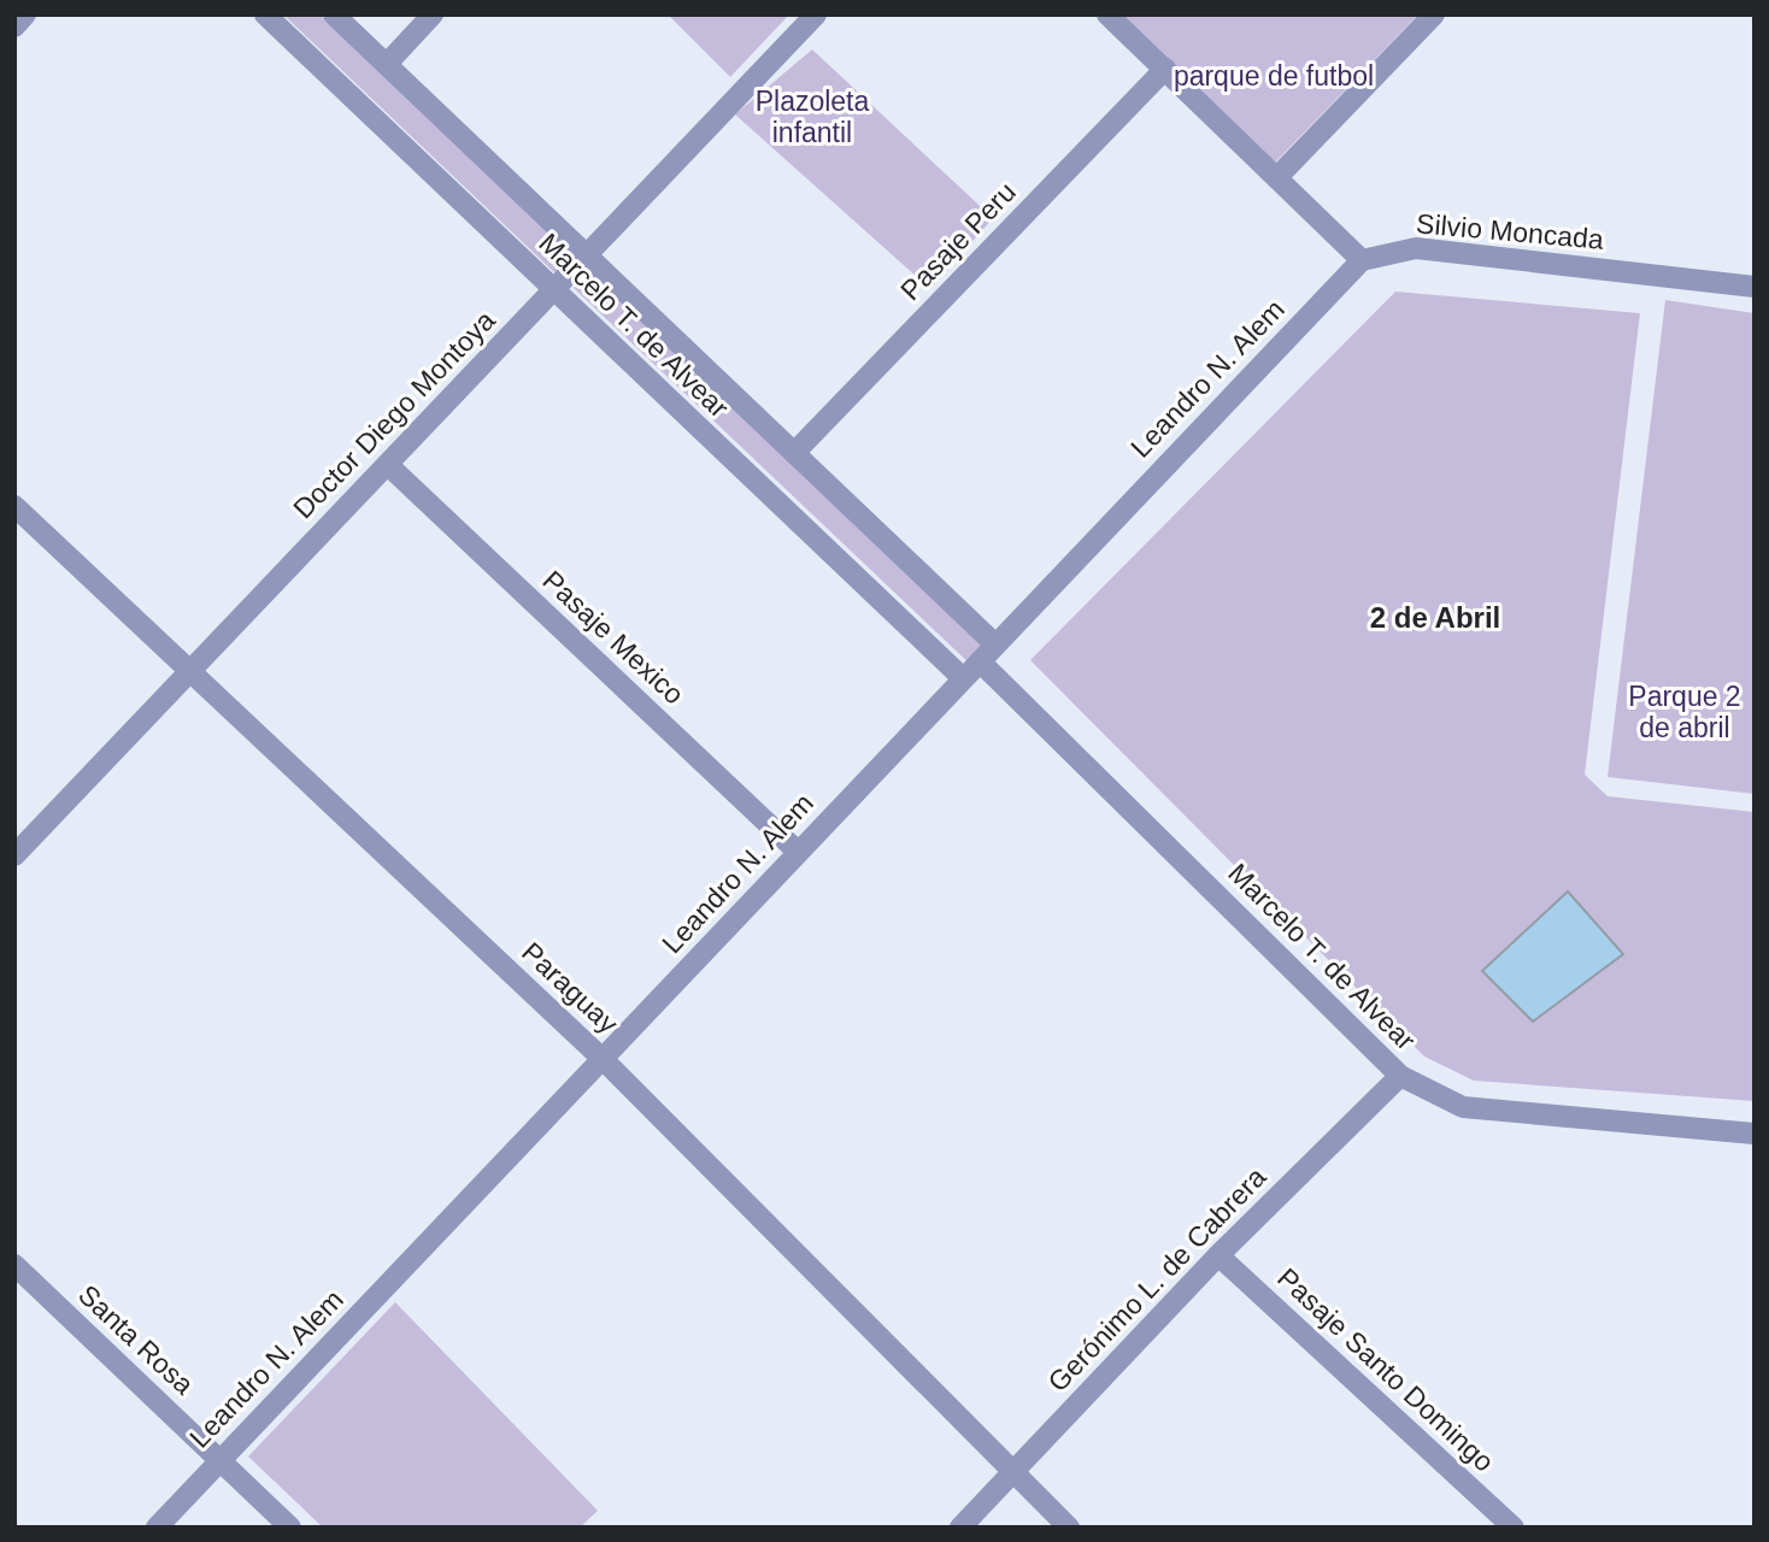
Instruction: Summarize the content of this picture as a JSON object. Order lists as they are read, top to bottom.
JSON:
{
  "streets": {
    "street": [
      "Silvio Moncada",
      "Pasaje Peru",
      "Marcelo T. de Alvear",
      "Leandro N. Alem",
      "Doctor Diego Montoya",
      "Pasaje Mexico",
      "Paraguay",
      "Gerónimo L. de Cabrera",
      "Santa Rosa",
      "Pasaje Santo Domingo"
    ]
  },
  "crossings": [
    ["Silvio Moncada", "Leandro N. Alem"],
    ["Pasaje Peru", "Marcelo T. de Alvear"],
    ["Marcelo T. de Alvear", "Leandro N. Alem"],
    ["Marcelo T. de Alvear", "Doctor Diego Montoya"],
    ["Marcelo T. de Alvear", "Gerónimo L. de Cabrera"],
    ["Leandro N. Alem", "Pasaje Mexico"],
    ["Leandro N. Alem", "Paraguay"],
    ["Leandro N. Alem", "Santa Rosa"],
    ["Doctor Diego Montoya", "Pasaje Mexico"],
    ["Doctor Diego Montoya", "Paraguay"],
    ["Paraguay", "Gerónimo L. de Cabrera"],
    ["Gerónimo L. de Cabrera", "Pasaje Santo Domingo"]
  ],
  "districts": ["2 de Abril"],
  "parks": ["parque de futbol", "Plazoleta infantil", "Parque 2 de abril"]
}
